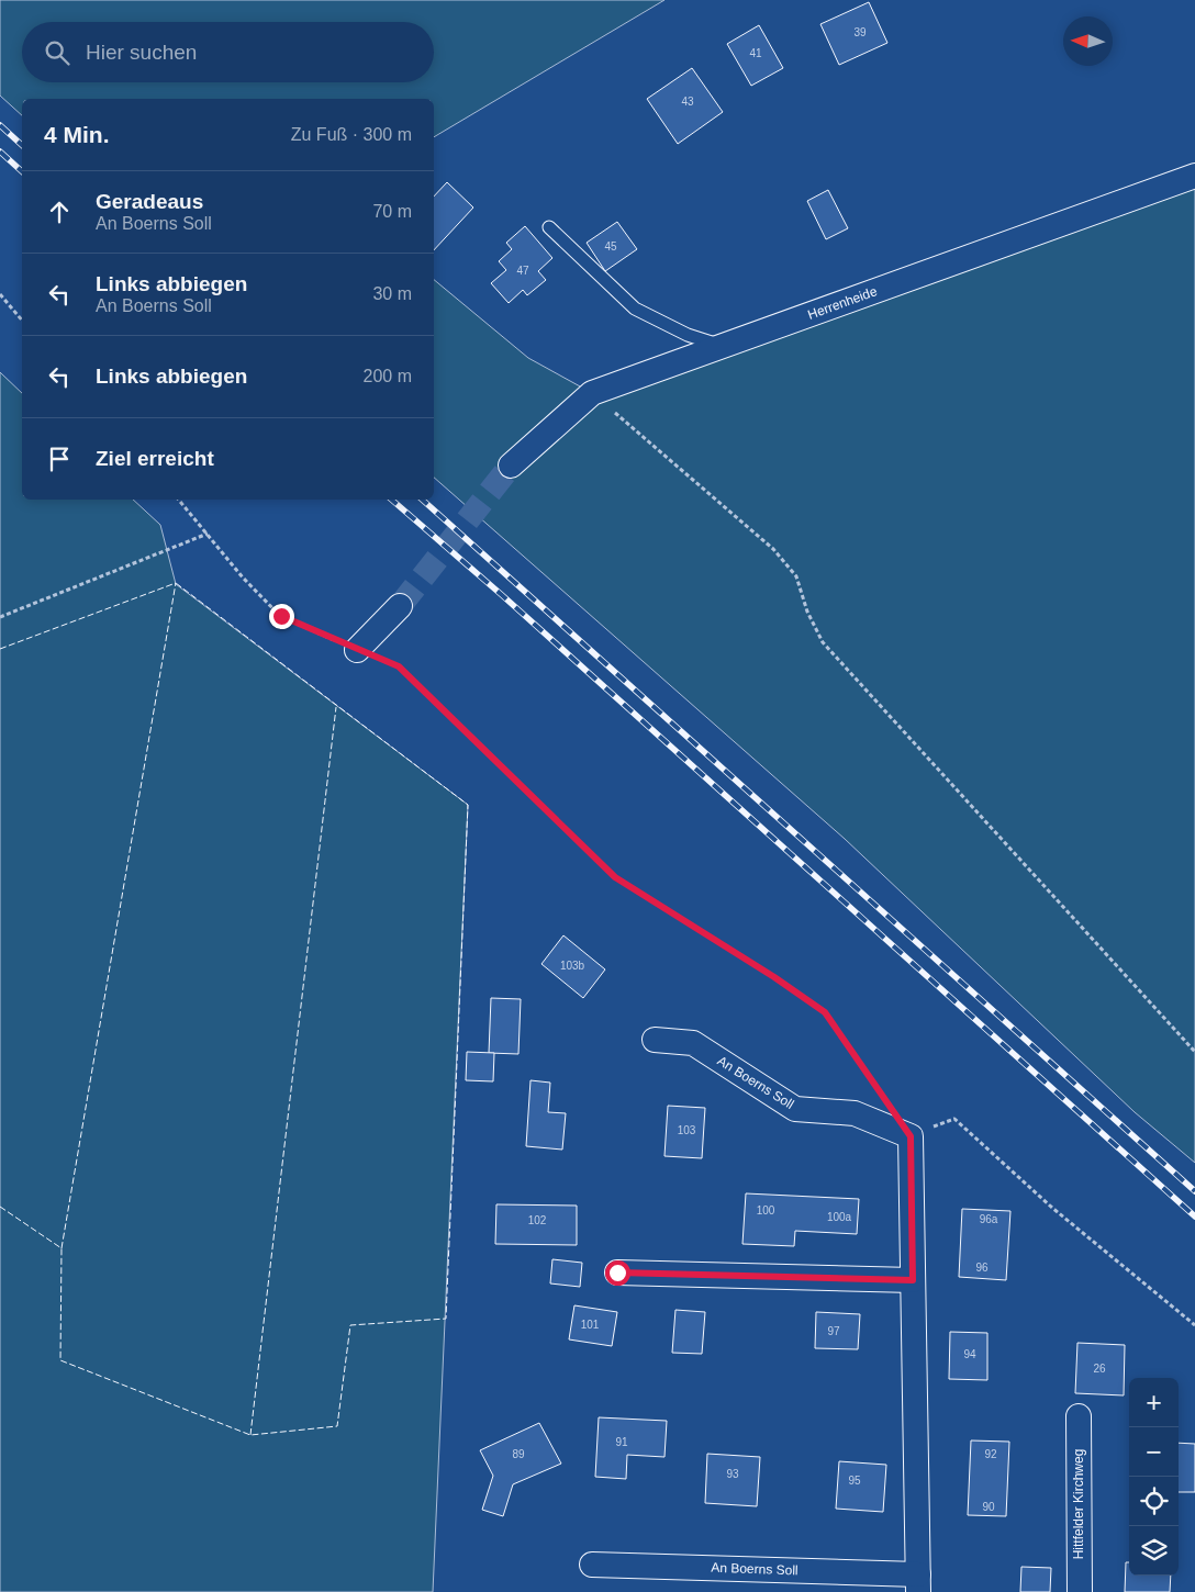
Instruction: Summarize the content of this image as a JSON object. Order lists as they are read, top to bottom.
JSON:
{
  "streets": {
    "street": ["Herrenheide", "An Boerns Soll", "Hittfelder Kirchweg"]
  },
  "house_numbers": [
    "39",
    "41",
    "43",
    "45",
    "47",
    "103b",
    "103",
    "100",
    "100a",
    "96a",
    "102",
    "96",
    "101",
    "97",
    "94",
    "26",
    "91",
    "89",
    "92",
    "93",
    "95",
    "90"
  ],
  "north": "left",
  "page": {
    "search": "Hier suchen",
    "heading": ["4 Min.", "Zu Fuß · 300 m"],
    "list": [
      ["Geradeaus", "An Boerns Soll", "70 m"],
      ["Links abbiegen", "An Boerns Soll", "30 m"],
      ["Links abbiegen", "200 m"],
      "Ziel erreicht"
    ],
    "map_buttons": ["+", "−"]
  }
}
